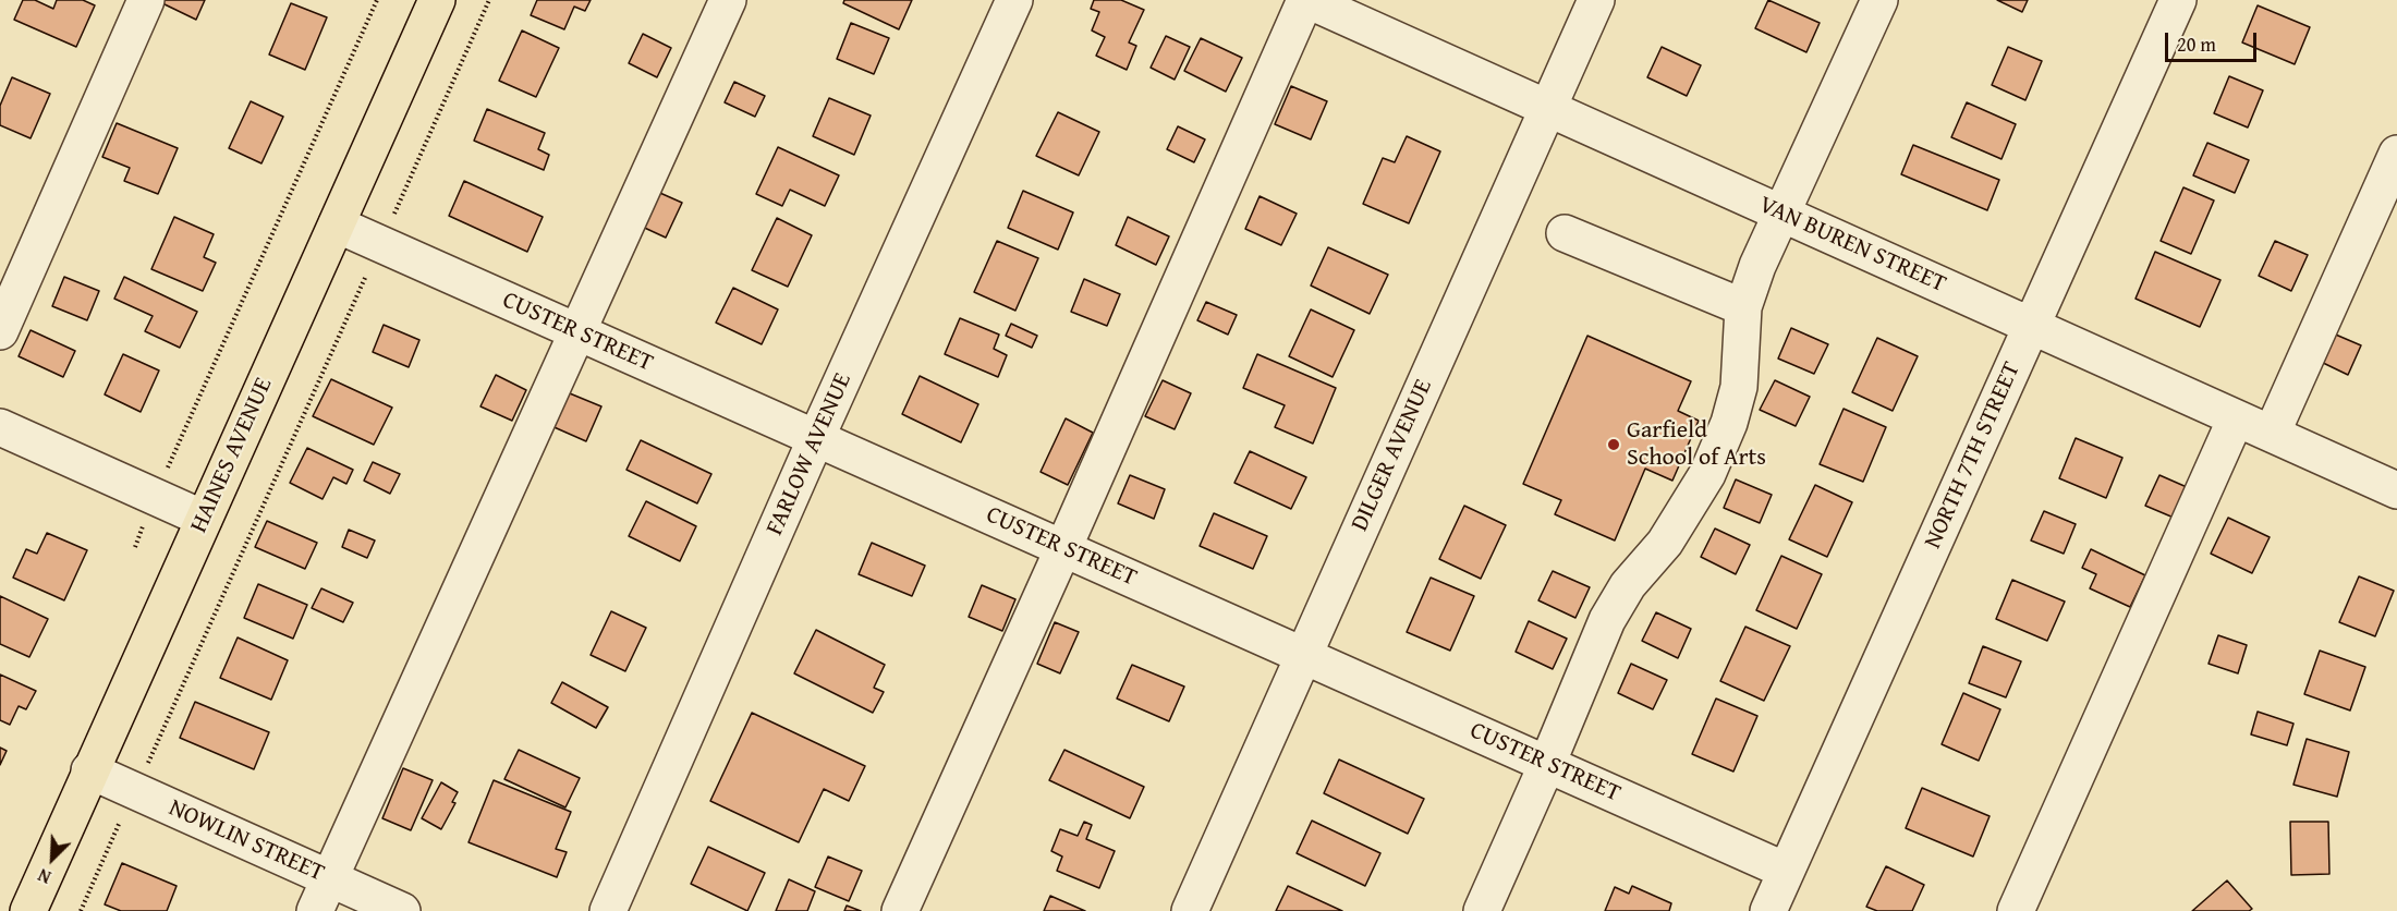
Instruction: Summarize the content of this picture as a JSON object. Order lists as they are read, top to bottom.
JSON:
{
  "streets": {
    "main road": ["HAINES AVENUE"],
    "street": [
      "VAN BUREN STREET",
      "CUSTER STREET",
      "FARLOW AVENUE",
      "DILGER AVENUE",
      "NORTH 7TH STREET",
      "NOWLIN STREET"
    ]
  },
  "crossings": [
    ["VAN BUREN STREET", "DILGER AVENUE"],
    ["VAN BUREN STREET", "NORTH 7TH STREET"],
    ["CUSTER STREET", "FARLOW AVENUE"],
    ["CUSTER STREET", "HAINES AVENUE"],
    ["CUSTER STREET", "DILGER AVENUE"],
    ["CUSTER STREET", "NORTH 7TH STREET"],
    ["HAINES AVENUE", "NOWLIN STREET"]
  ],
  "places": ["Garfield School of Arts"],
  "scale_bar": "20 m",
  "north": "bottom left"
}
